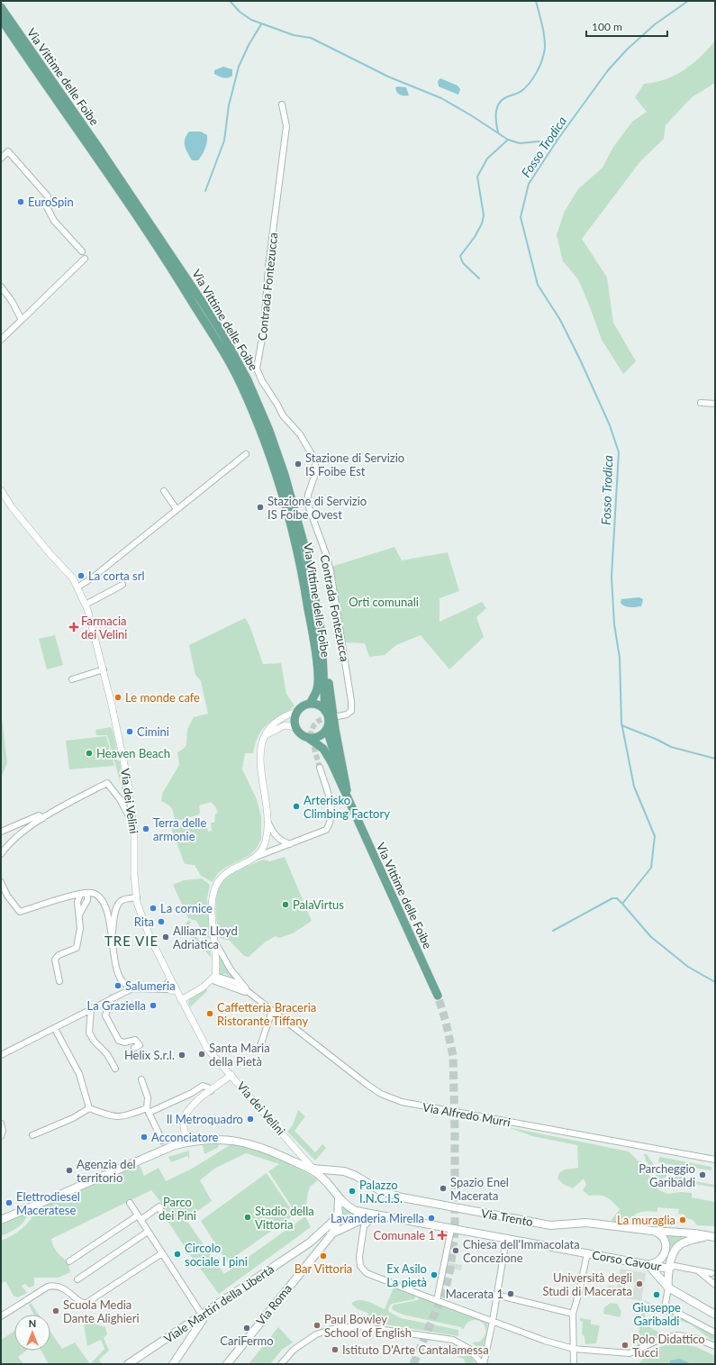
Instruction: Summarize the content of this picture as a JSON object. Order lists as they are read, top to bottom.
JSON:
{
  "streets": {
    "main road": [
      "Via Vittime delle Foibe",
      "Via dei Velini",
      "Via Trento",
      "Corso Cavour",
      "Viale Martiri della Libertà",
      "Via Roma"
    ],
    "street": ["Contrada Fontezucca", "Via Alfredo Murri"]
  },
  "crossings": [
    ["Via dei Velini", "Via Trento"]
  ],
  "districts": ["TRE VIE"],
  "water": ["Fosso Trodica"],
  "parks": ["Orti comunali", "Parco dei Pini"],
  "places": {
    "other": [
      "EuroSpin",
      "Stazione di Servizio IS Foibe Est",
      "Stazione di Servizio IS Foibe Ovest",
      "La corta srl",
      "Le monde cafe",
      "Cimini",
      "Heaven Beach",
      "Arterisko Climbing Factory",
      "Terra delle armonie",
      "PalaVirtus",
      "La cornice",
      "Rita",
      "Allianz Lloyd Adriatica",
      "Salumeria",
      "La Graziella",
      "Caffetteria Braceria Ristorante Tiffany",
      "Santa Maria della Pietà",
      "Helix S.r.l.",
      "Il Metroquadro",
      "Acconciatore",
      "Agenzia del territorio",
      "Parcheggio Garibaldi",
      "Spazio Enel Macerata",
      "Palazzo I.N.C.I.S.",
      "Elettrodiesel Maceratese",
      "Stadio della Vittoria",
      "Lavanderia Mirella",
      "La muraglia",
      "Chiesa dell'Immacolata Concezione",
      "Circolo sociale I pini",
      "Bar Vittoria",
      "Ex Asilo La pietà",
      "Università degli Studi di Macerata",
      "Macerata 1",
      "Giuseppe Garibaldi",
      "Scuola Media Dante Alighieri",
      "Paul Bowley School of English",
      "CariFermo",
      "Polo Didattico Tucci",
      "Istituto D'Arte Cantalamessa"
    ],
    "health": ["Farmacia dei Velini", "Comunale 1"]
  },
  "scale_bar": "100 m",
  "north": "top"
}
